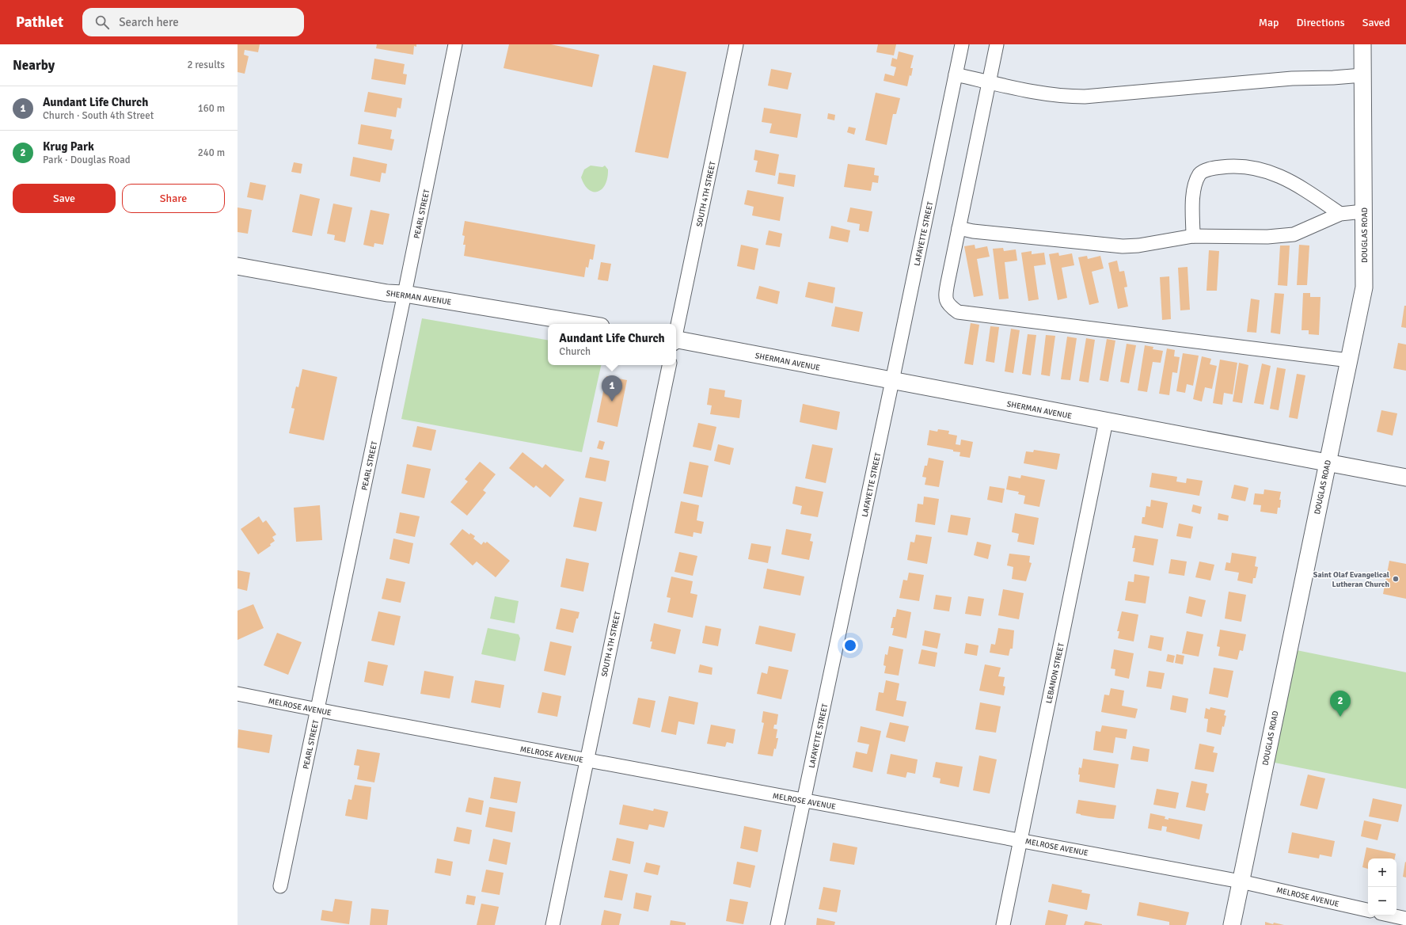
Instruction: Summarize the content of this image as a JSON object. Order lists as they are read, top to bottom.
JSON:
{
  "streets": {
    "street": [
      "SOUTH 4TH STREET",
      "PEARL STREET",
      "LAFAYETTE STREET",
      "DOUGLAS ROAD",
      "SHERMAN AVENUE",
      "LEBANON STREET",
      "MELROSE AVENUE"
    ]
  },
  "crossings": [
    ["SOUTH 4TH STREET", "MELROSE AVENUE"],
    ["PEARL STREET", "SHERMAN AVENUE"],
    ["PEARL STREET", "MELROSE AVENUE"],
    ["LAFAYETTE STREET", "SHERMAN AVENUE"],
    ["LAFAYETTE STREET", "MELROSE AVENUE"],
    ["DOUGLAS ROAD", "SHERMAN AVENUE"],
    ["DOUGLAS ROAD", "MELROSE AVENUE"],
    ["SHERMAN AVENUE", "LEBANON STREET"],
    ["LEBANON STREET", "MELROSE AVENUE"]
  ],
  "places": ["Saint Olaf Evangelical Lutheran Church"],
  "page": {
    "header": "Pathlet",
    "search": "Search here",
    "nav": ["Map", "Directions", "Saved"],
    "heading": ["Nearby", "2 results"],
    "list": [
      {
        "mark": "1",
        "name": "Aundant Life Church",
        "note": "Church · South 4th Street",
        "value": "160 m"
      },
      {
        "mark": "2",
        "name": "Krug Park",
        "note": "Park · Douglas Road",
        "value": "240 m"
      }
    ],
    "buttons": ["Save", "Share"],
    "popup": ["Aundant Life Church", "Church"],
    "pins": ["1", "2"],
    "map_buttons": ["+", "−"]
  }
}
